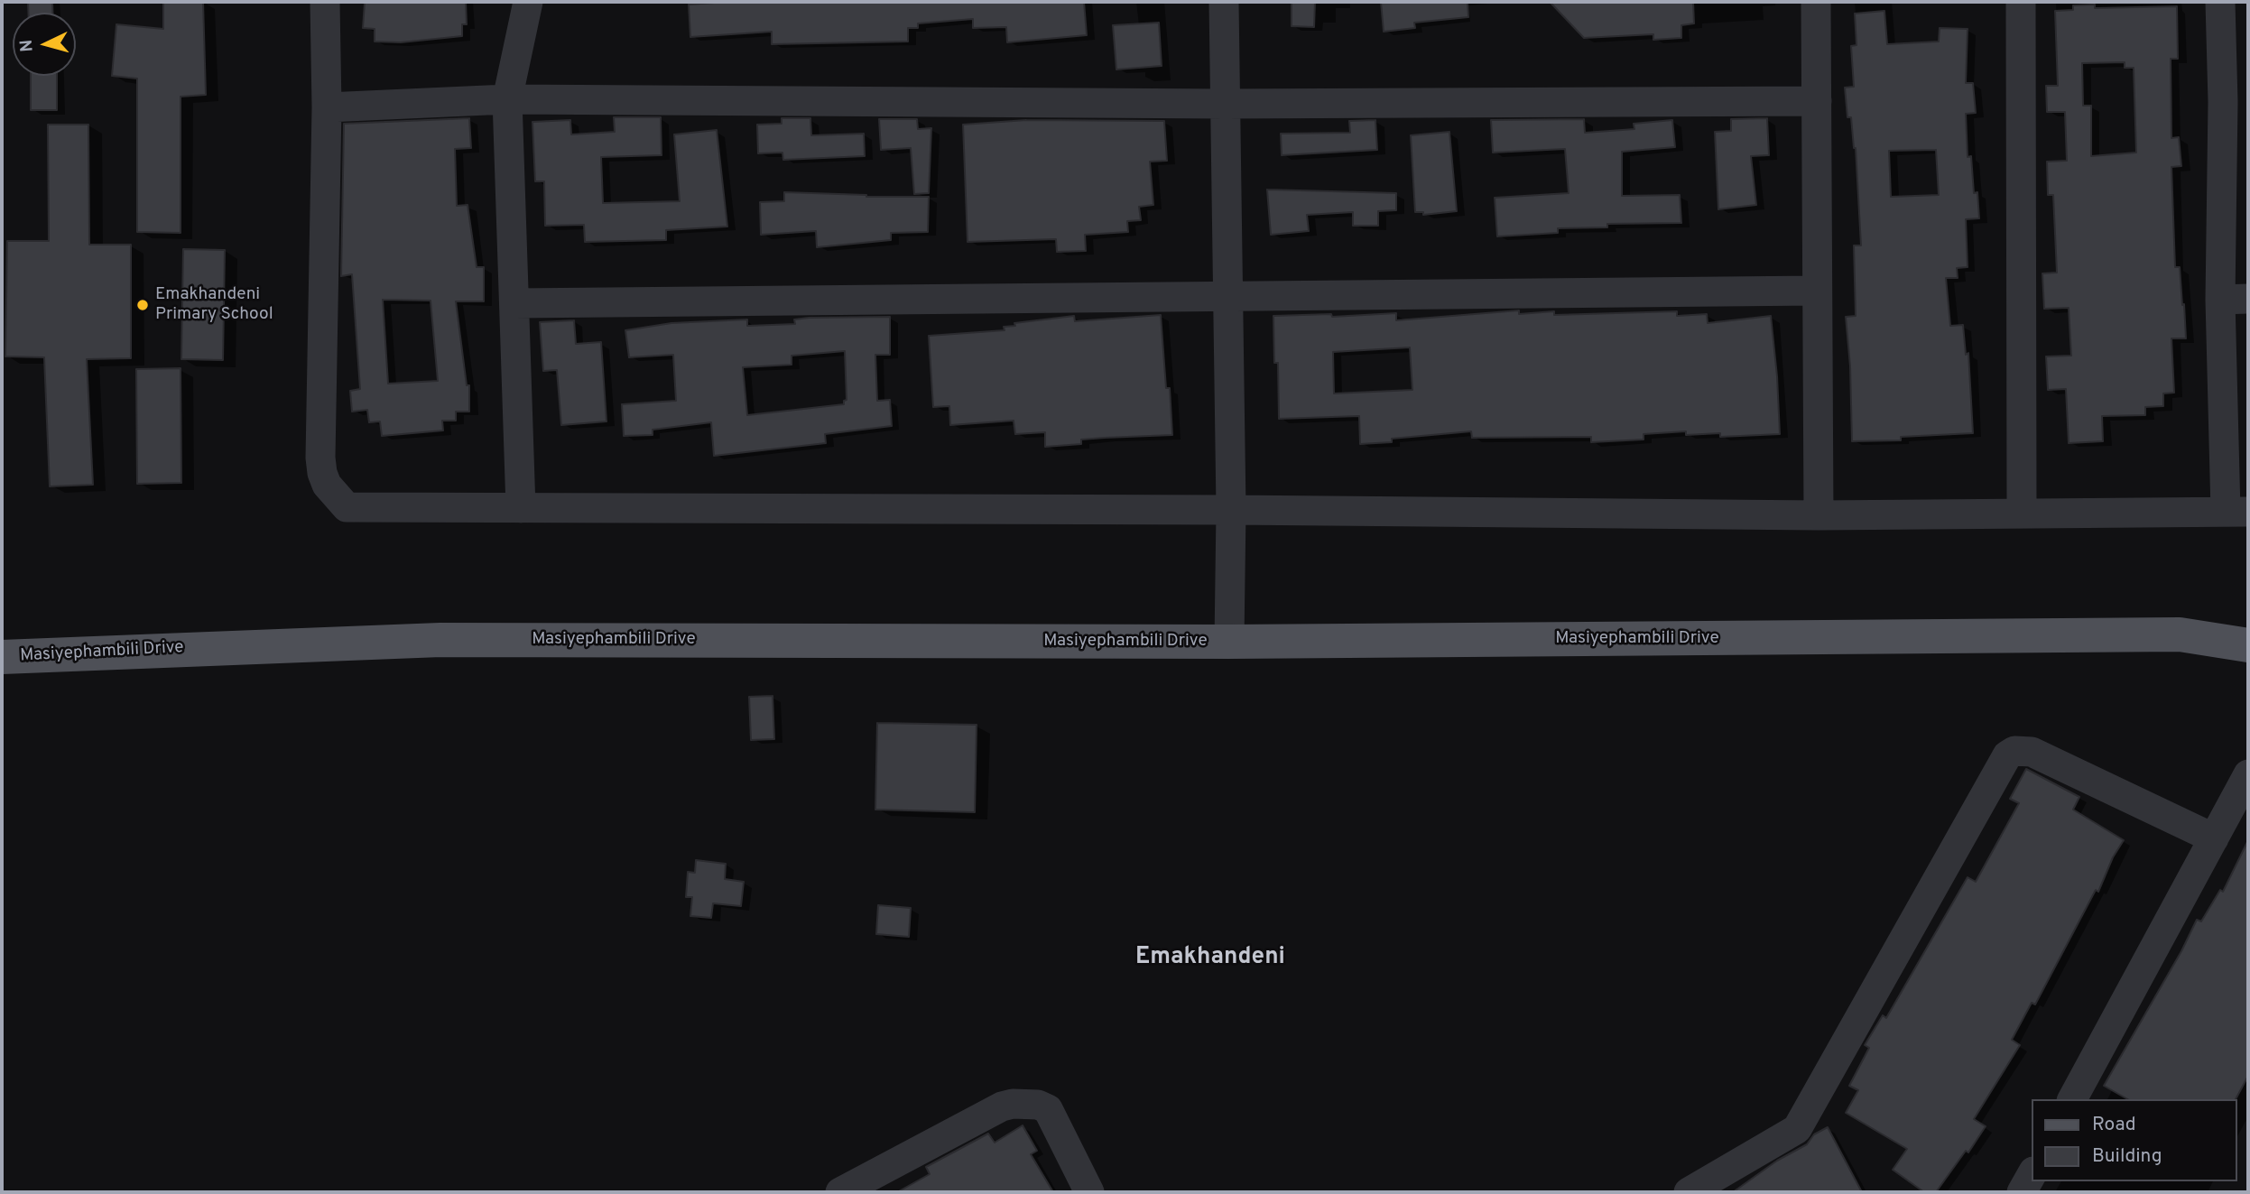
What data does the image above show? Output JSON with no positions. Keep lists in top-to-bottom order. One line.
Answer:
{"streets":{"main road":["Masiyephambili Drive"]},"districts":["Emakhandeni"],"places":["Emakhandeni Primary School"],"legend":["Road","Building"],"north":"left"}
